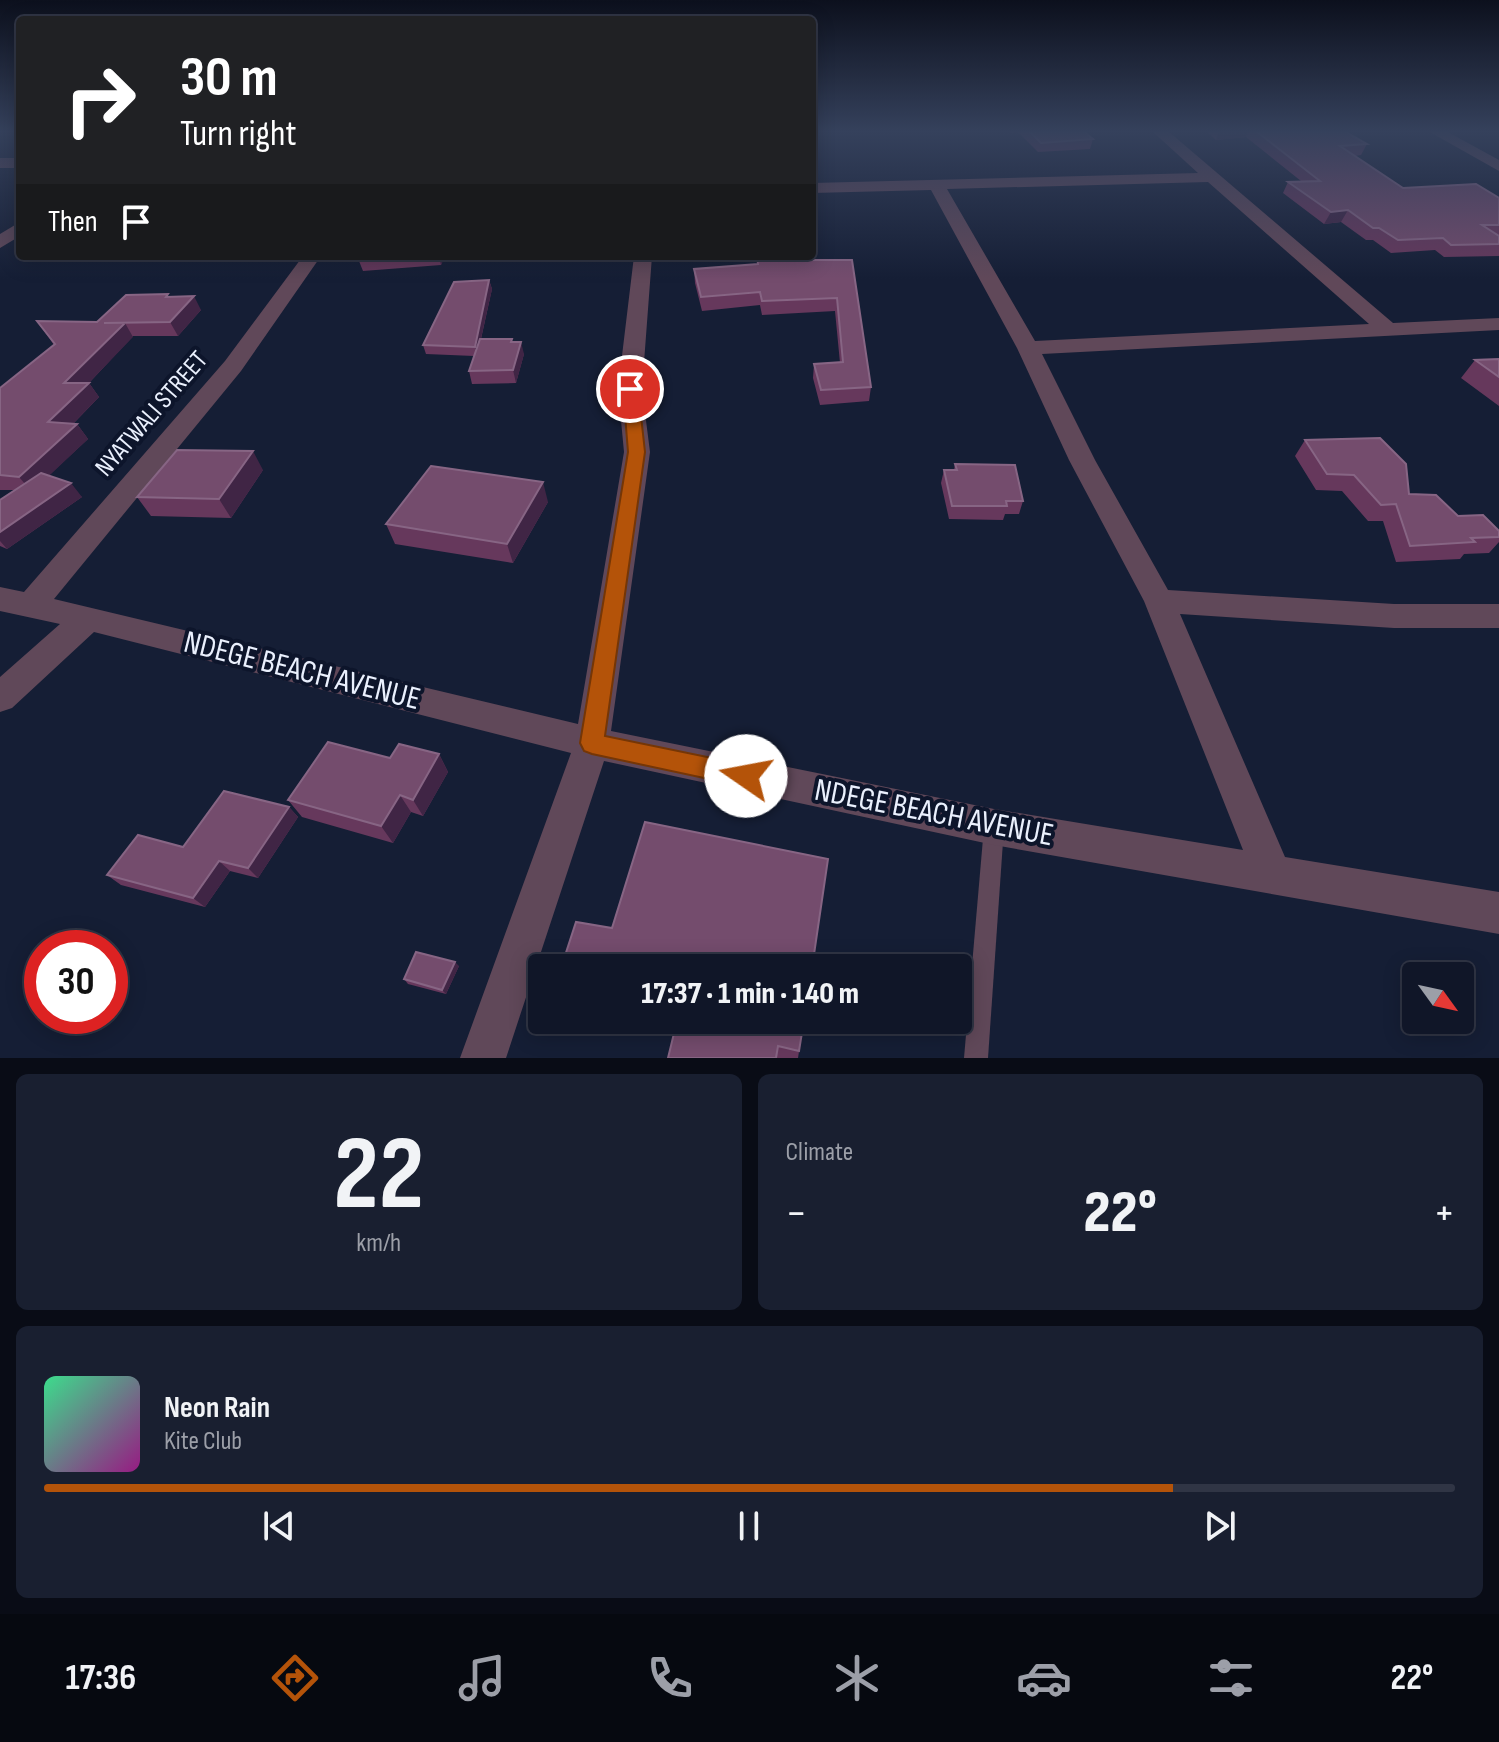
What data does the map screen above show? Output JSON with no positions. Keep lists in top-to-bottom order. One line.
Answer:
{"streets":{"street":["NYATWALI STREET","NDEGE BEACH AVENUE"]},"crossings":[["NYATWALI STREET","NDEGE BEACH AVENUE"]],"north":"bottom right","page":{"turn":["30 m","Turn right"],"then":"Then","limit":"30","trip":"17:37 · 1 min · 140 m","tile":[["22","km/h"],"Climate"],"heat":["−","22°","+"],"song":["Neon Rain","Kite Club"],"tabs":["17:36","22°"]}}
